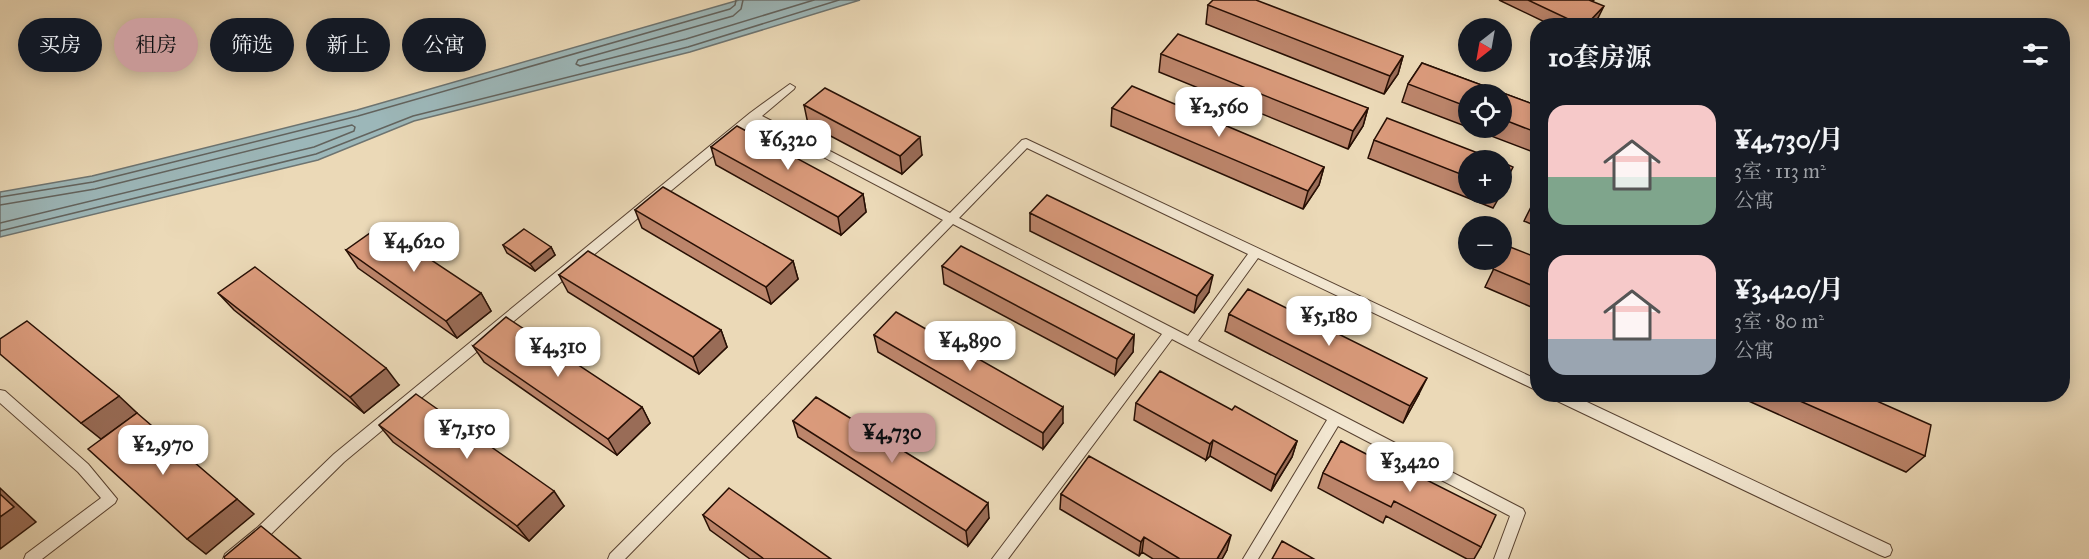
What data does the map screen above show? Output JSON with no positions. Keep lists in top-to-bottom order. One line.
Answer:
{"north":"bottom left","page":{"map_buttons":["+","−"],"chip":["买房","租房","筛选","新上","公寓"],"heading":"10套房源","price":["¥2,560","¥6,320","¥4,620","¥5,180","¥4,890","¥4,310","¥7,150","¥4,730","¥2,970","¥3,420"],"list":[{"name":"¥4,730/月","note":"3室 · 113 m² · 公寓"},{"name":"¥3,420/月","note":"3室 · 80 m² · 公寓"}]}}
